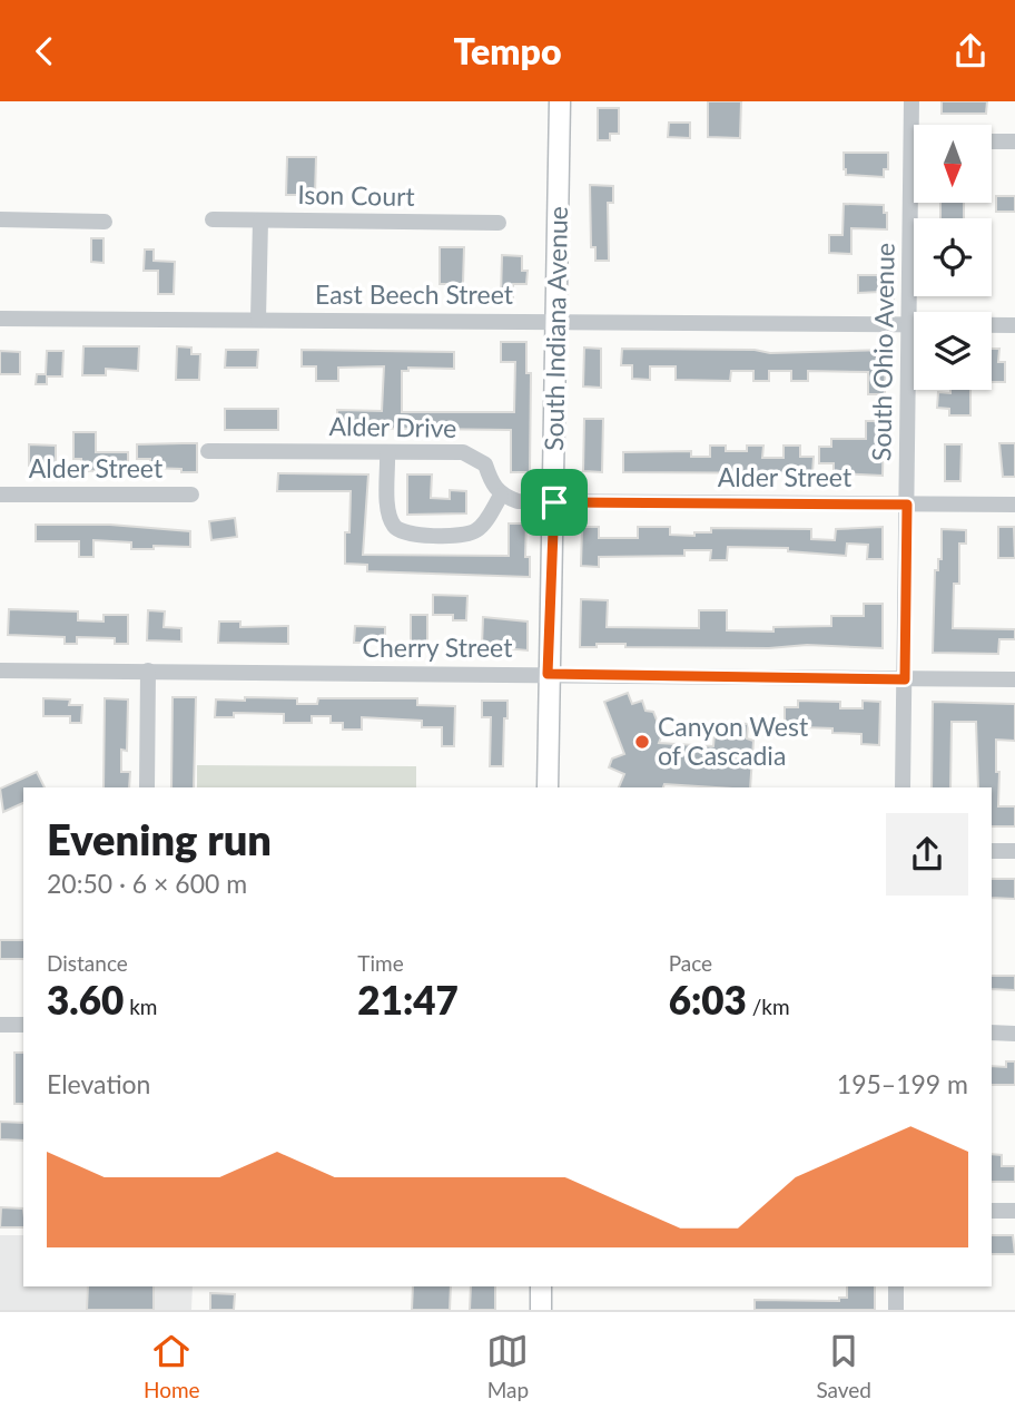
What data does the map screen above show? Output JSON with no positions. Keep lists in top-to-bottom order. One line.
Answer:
{"streets":{"main road":["South Indiana Avenue"],"street":["Ison Court","East Beech Street","South Ohio Avenue","Alder Drive","Alder Street","Cherry Street"]},"crossings":[["East Beech Street","South Indiana Avenue"],["East Beech Street","South Ohio Avenue"],["South Indiana Avenue","Alder Street"],["South Indiana Avenue","Cherry Street"],["South Ohio Avenue","Alder Street"],["South Ohio Avenue","Cherry Street"]],"places":["Canyon West of Cascadia"],"north":"bottom","page":{"header":"Tempo","heading":["Evening run","20:50 · 6 × 600 m"],"stats":[["Distance","3.60 km"],["Time","21:47"],["Pace","6:03 /km"]],"chart":["Elevation","195–199 m"],"tabs":["Home","Map","Saved"]}}
